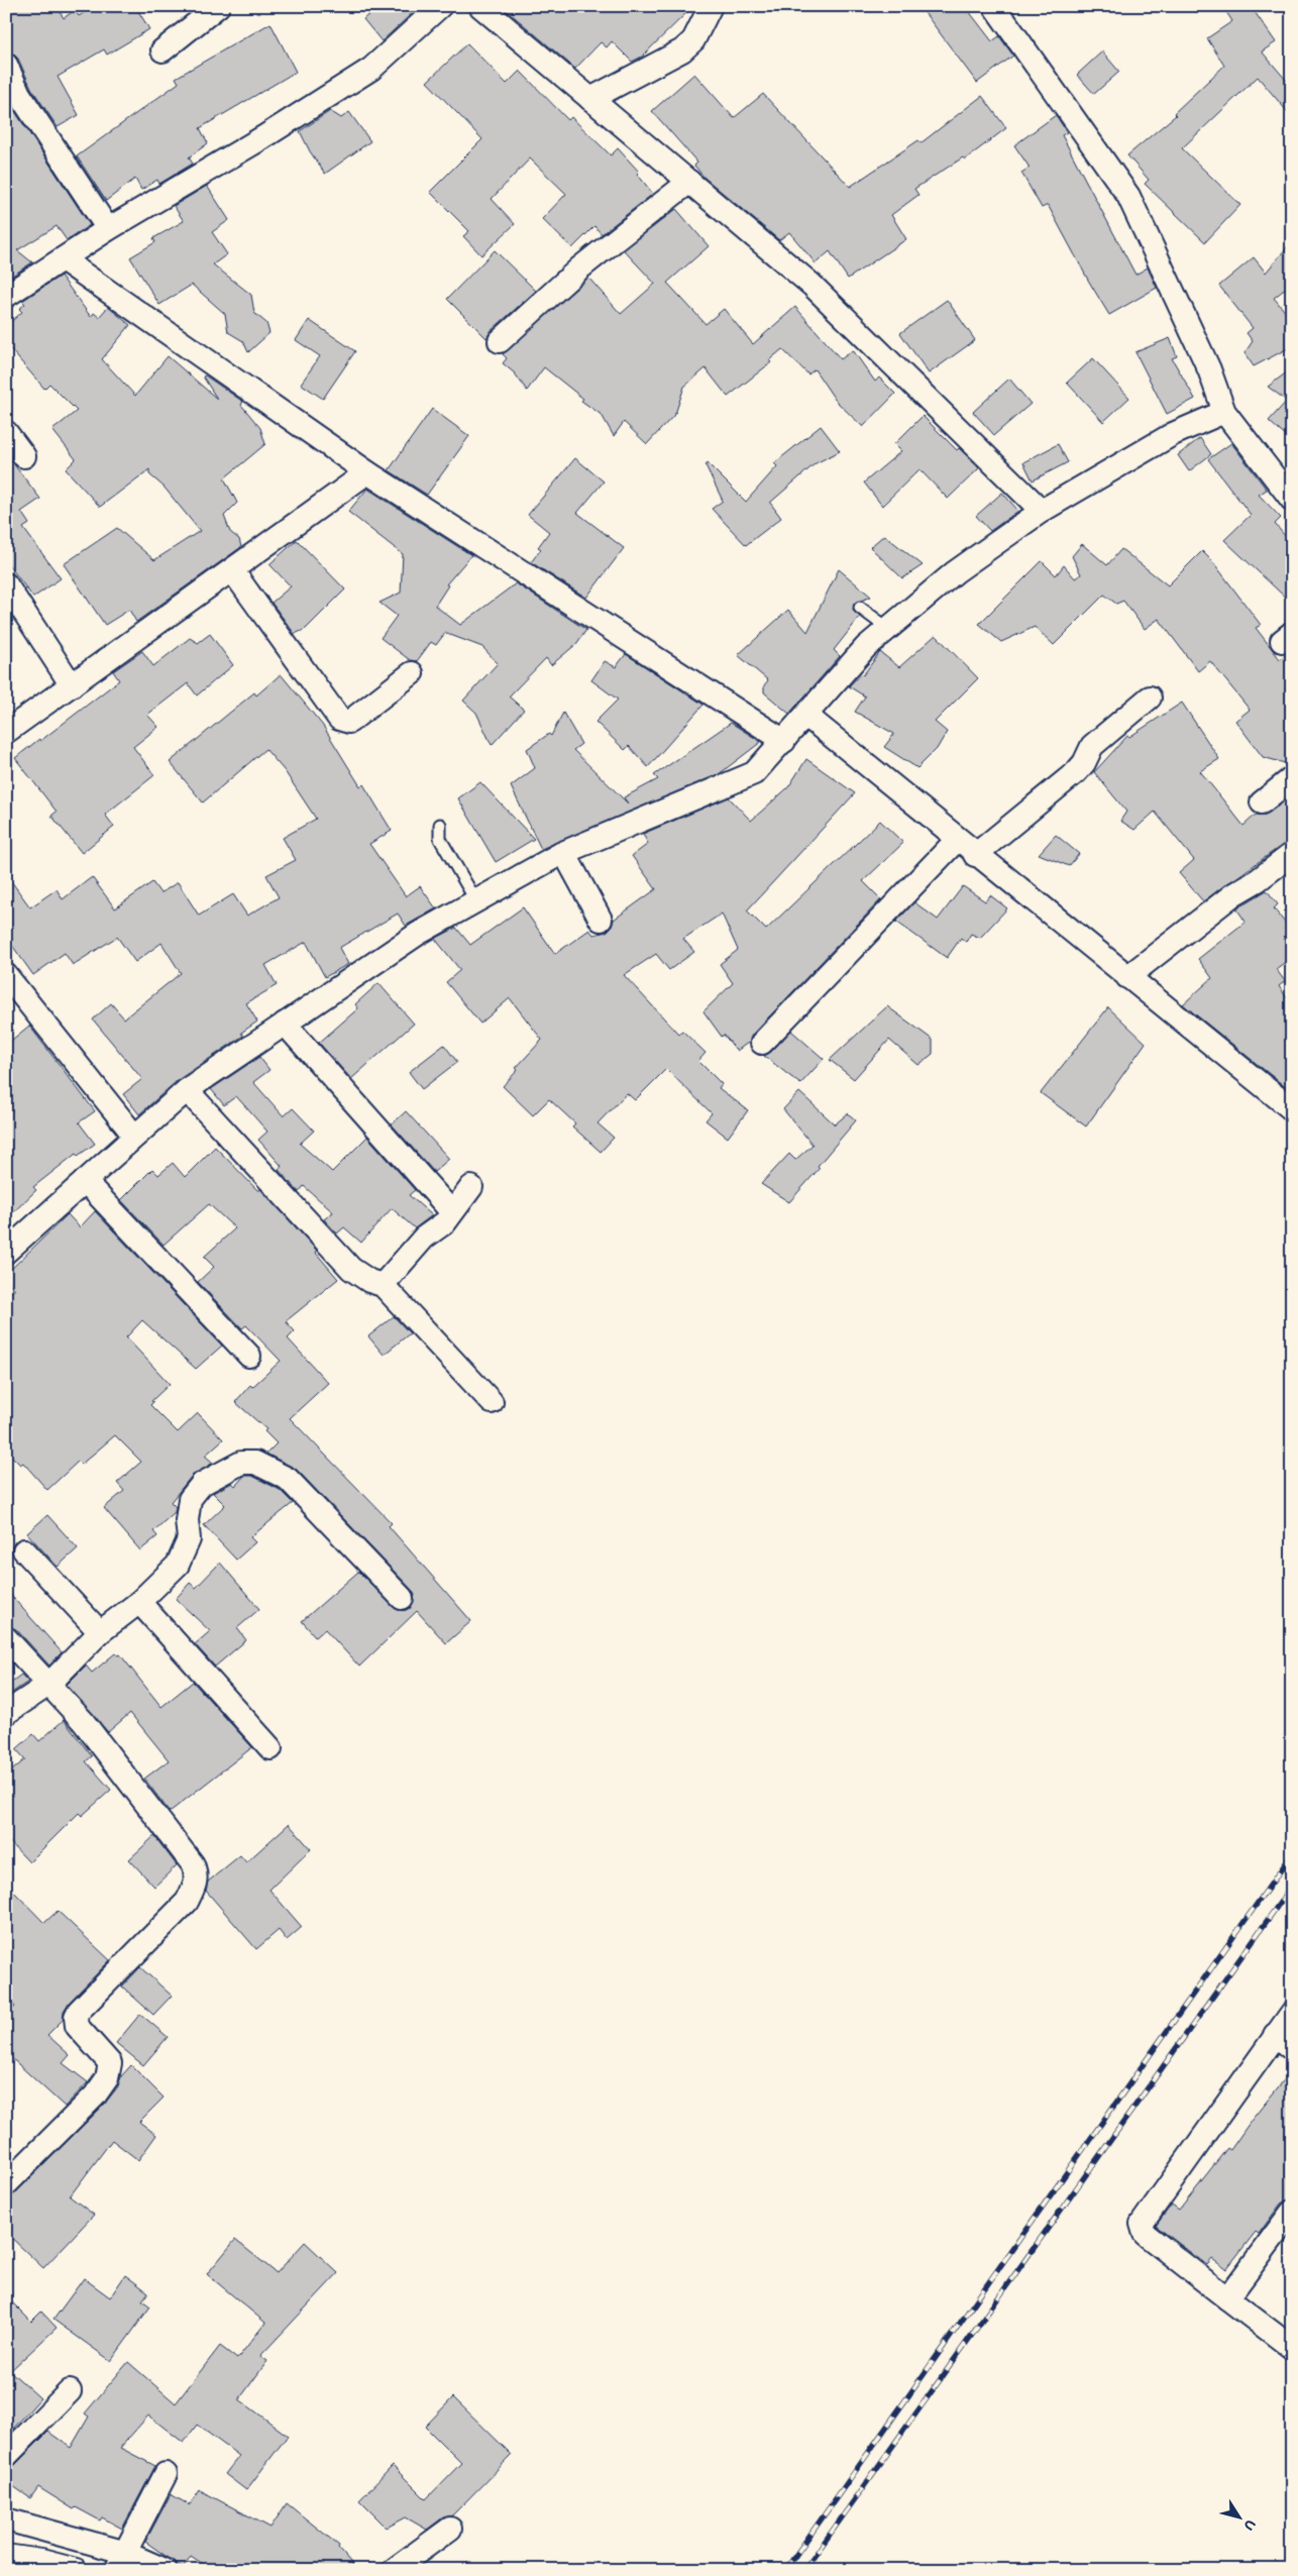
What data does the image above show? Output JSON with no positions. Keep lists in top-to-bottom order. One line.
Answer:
{"north":"bottom right"}
